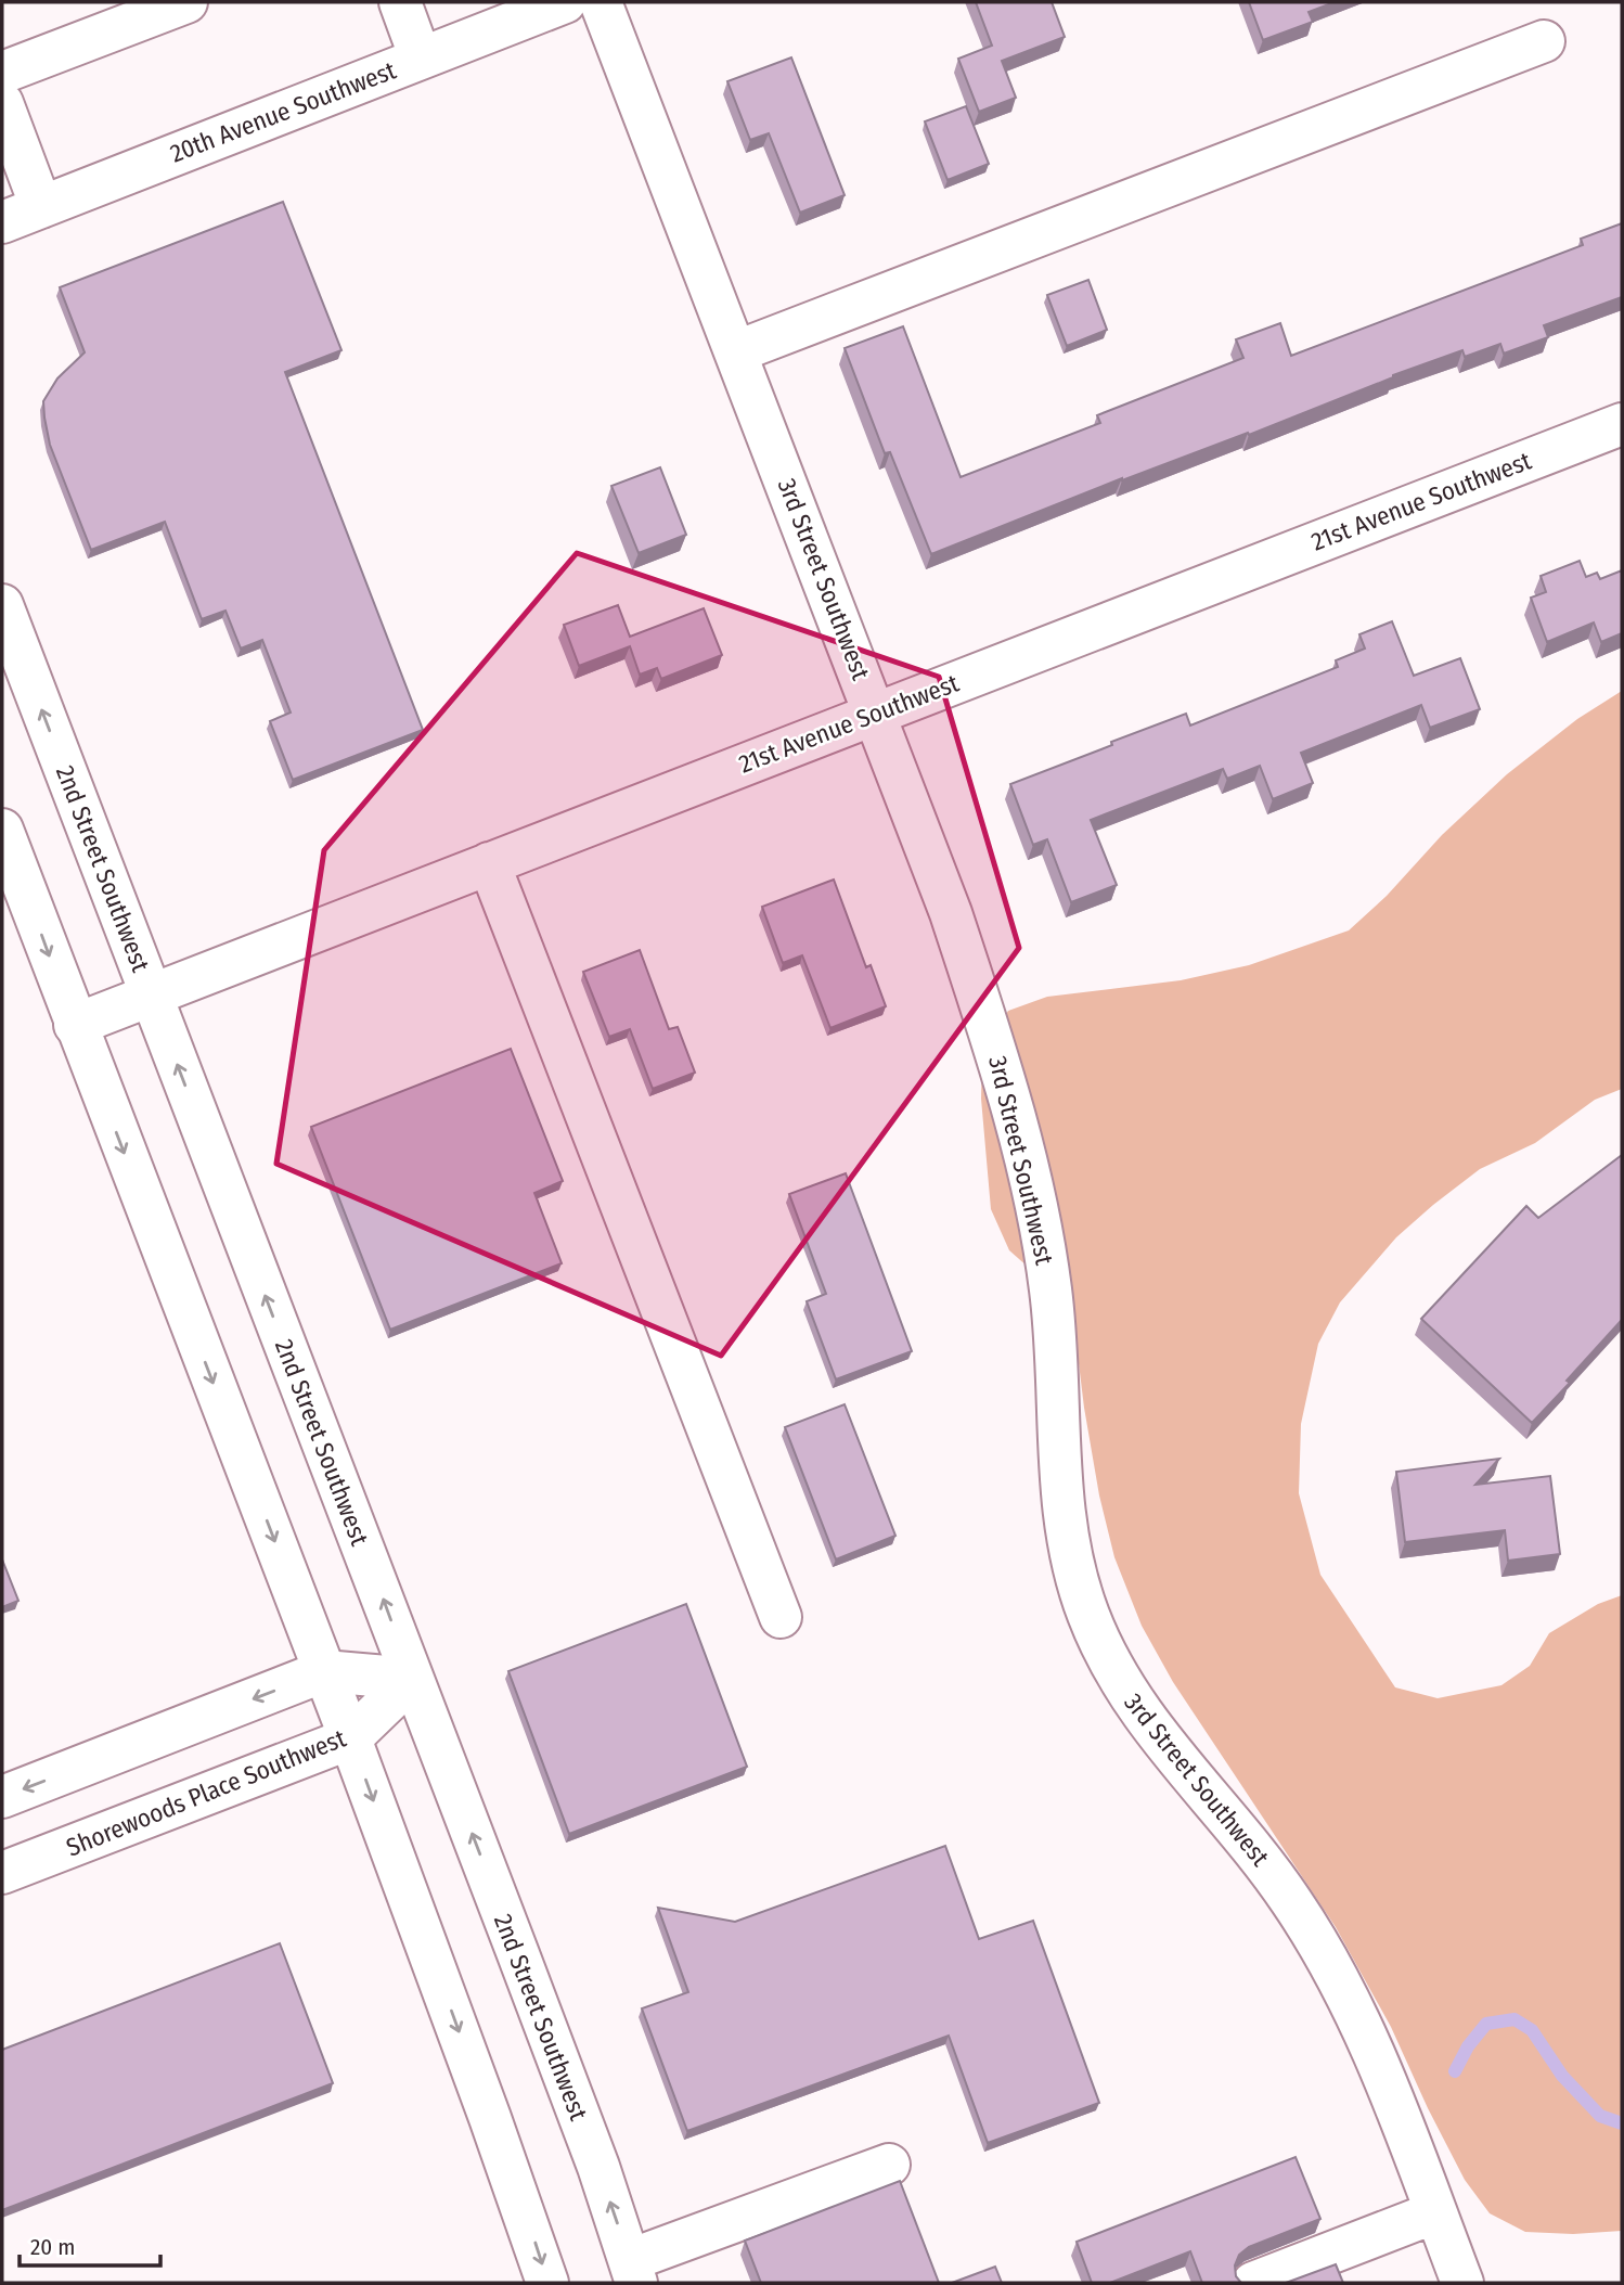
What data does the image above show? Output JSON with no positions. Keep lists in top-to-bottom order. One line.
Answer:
{"streets":{"street":["20th Avenue Southwest","21st Avenue Southwest","3rd Street Southwest","2nd Street Southwest","Shorewoods Place Southwest"]},"crossings":[["21st Avenue Southwest","3rd Street Southwest"],["21st Avenue Southwest","2nd Street Southwest"],["2nd Street Southwest","Shorewoods Place Southwest"]],"scale_bar":"20 m"}
